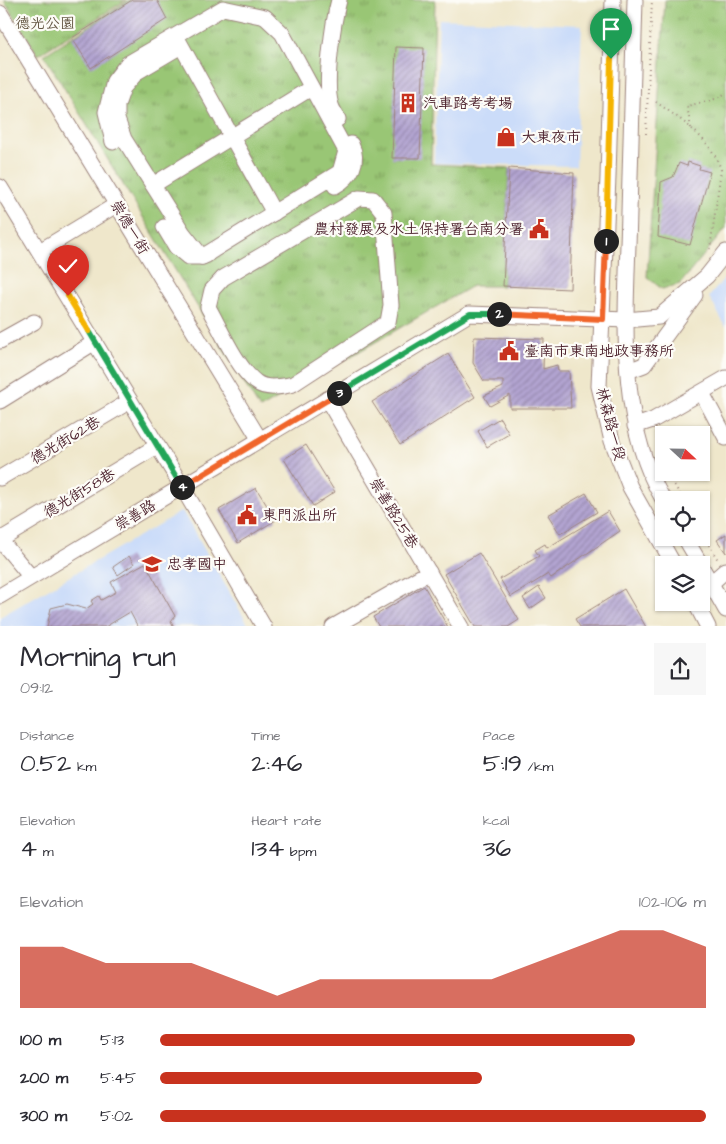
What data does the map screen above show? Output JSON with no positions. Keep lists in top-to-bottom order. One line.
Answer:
{"streets":{"street":["崇德一街","林森路一段","德光街62巷","德光街58巷","崇善路25巷","崇善路"]},"crossings":[["崇德一街","崇善路"],["林森路一段","崇善路"],["崇善路25巷","崇善路"]],"parks":["德光公園"],"places":{"building":["汽車路考考場"],"shop":["大東夜市"],"public building":["農村發展及水土保持署台南分署","臺南市東南地政事務所","東門派出所"],"school or university":["忠孝國中"]},"north":"right","page":{"pins":["1","2","3","4"],"heading":["Morning run","09:12"],"stats":[["Distance","0.52 km"],["Time","2:46"],["Pace","5:19 /km"],["Elevation","4 m"],["Heart rate","134 bpm"],["kcal","36"]],"chart":["Elevation","102–106 m"],"list":[{"name":"100 m","note":"5:13"},{"name":"200 m","note":"5:45"},{"name":"300 m","note":"5:02"}]}}
